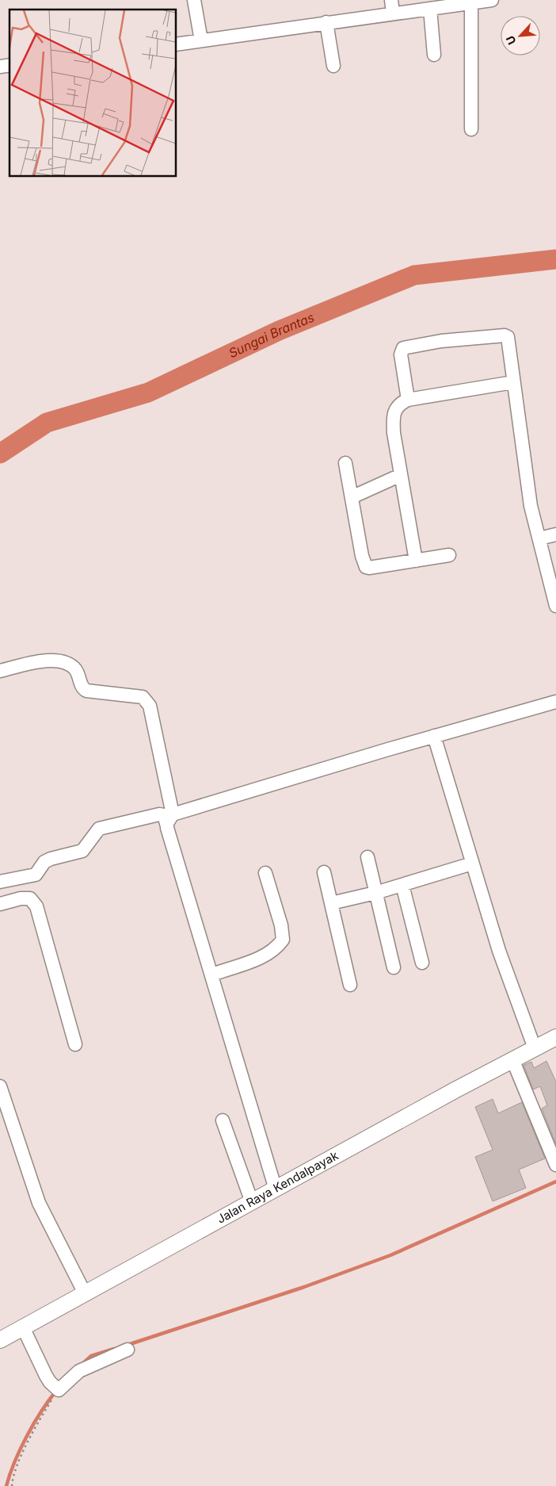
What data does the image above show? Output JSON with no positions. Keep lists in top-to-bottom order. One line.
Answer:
{"streets":{"main road":["Jalan Raya Kendalpayak"]},"water":["Sungai Brantas"],"north":"bottom left"}
